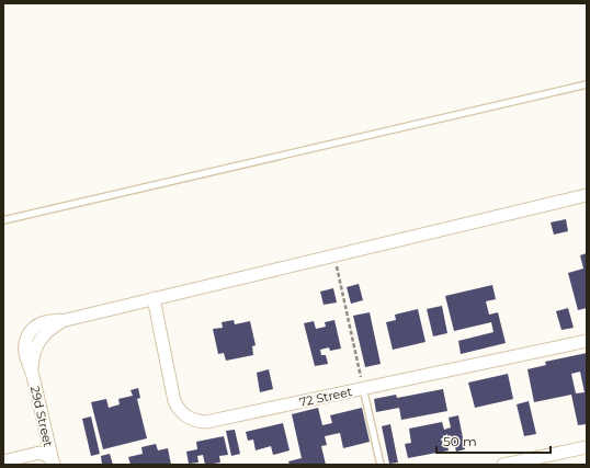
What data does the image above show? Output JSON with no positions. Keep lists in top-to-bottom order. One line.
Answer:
{"streets":{"street":["72 Street","29d Street"]},"crossings":[["72 Street","29d Street"]],"scale_bar":"50 m"}
